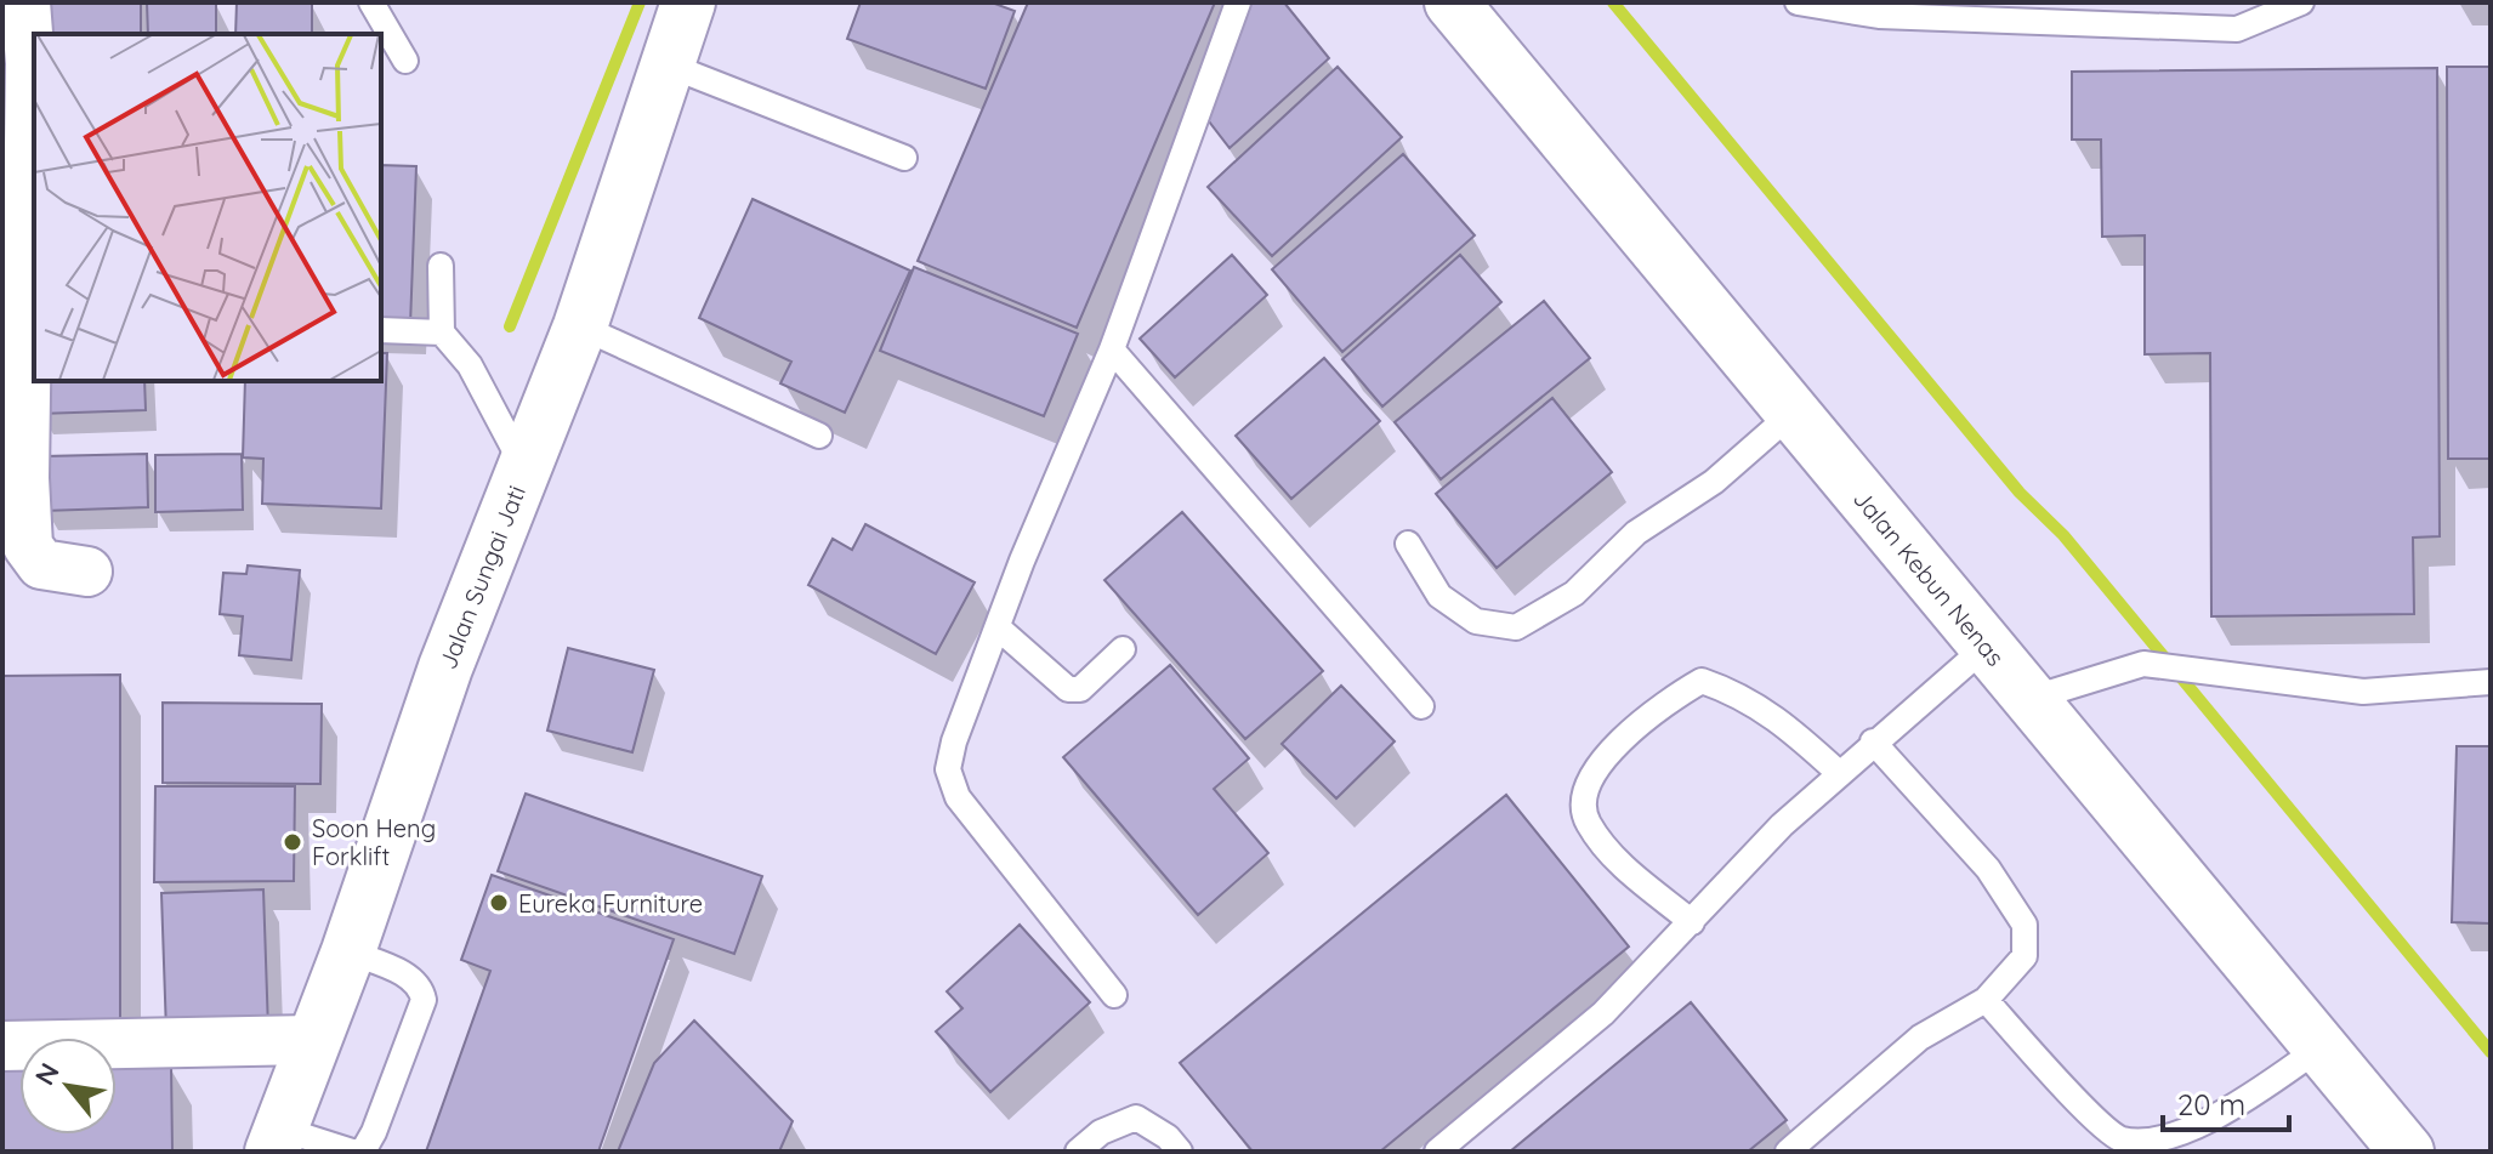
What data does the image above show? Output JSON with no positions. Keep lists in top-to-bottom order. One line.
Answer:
{"streets":{"street":["Jalan Sungai Jati","Jalan Kebun Nenas"]},"places":["Soon Heng Forklift","Eureka Furniture"],"scale_bar":"20 m","north":"top left"}
